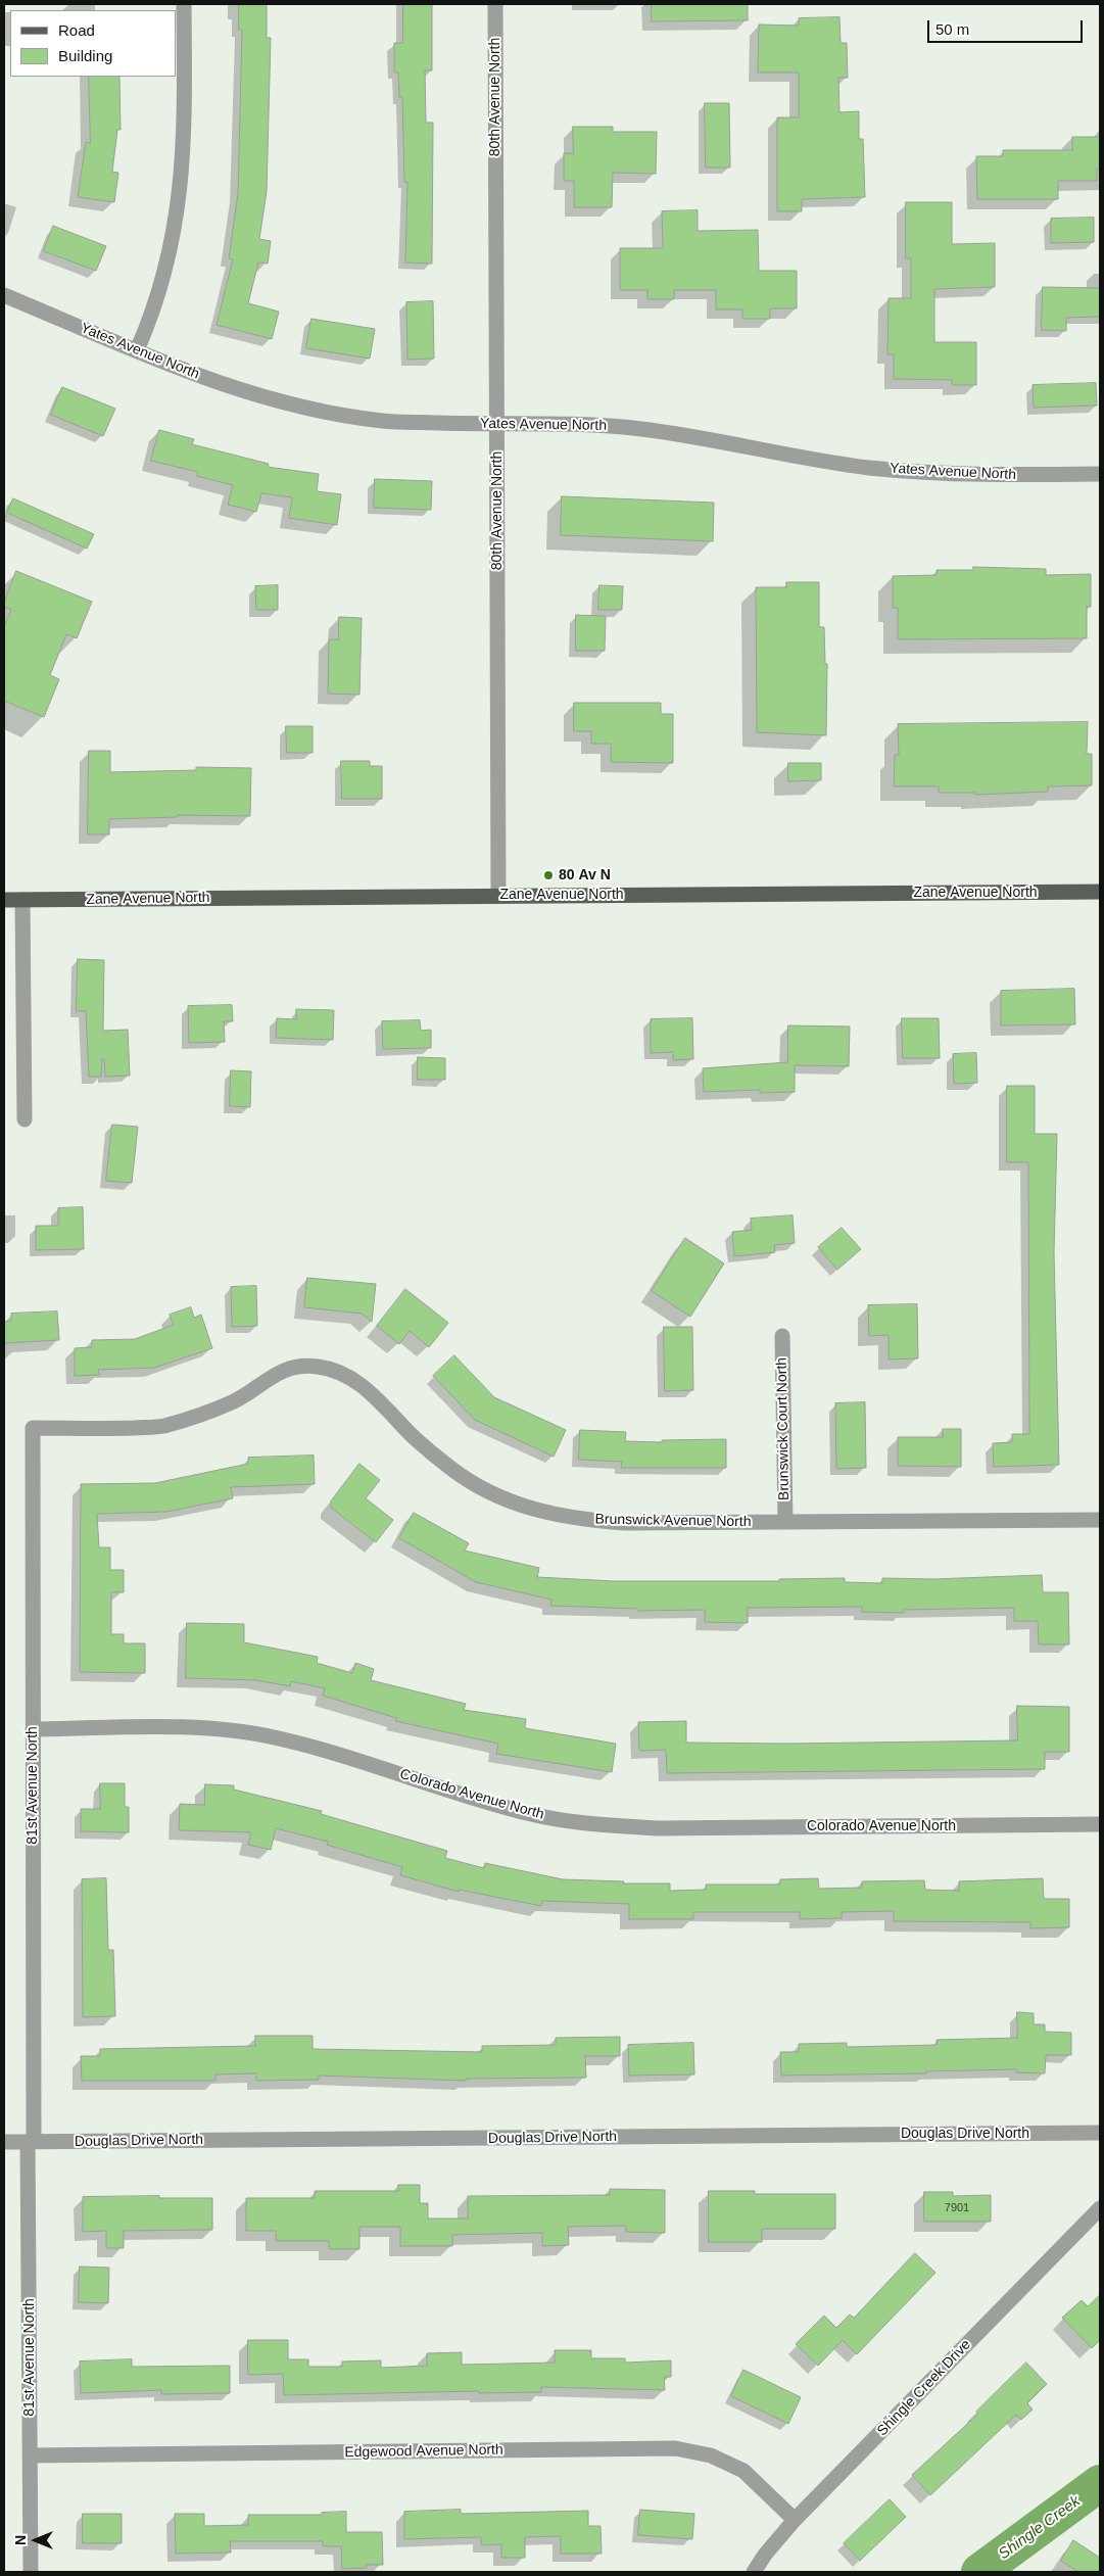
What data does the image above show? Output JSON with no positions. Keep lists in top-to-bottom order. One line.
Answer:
{"streets":{"main road":["Zane Avenue North"],"street":["80th Avenue North","Yates Avenue North","Brunswick Court North","Brunswick Avenue North","81st Avenue North","Colorado Avenue North","Douglas Drive North","Shingle Creek Drive","Edgewood Avenue North"]},"crossings":[["80th Avenue North","Yates Avenue North"],["80th Avenue North","Zane Avenue North"],["Brunswick Court North","Brunswick Avenue North"],["Brunswick Avenue North","81st Avenue North"],["81st Avenue North","Colorado Avenue North"],["81st Avenue North","Douglas Drive North"],["81st Avenue North","Edgewood Avenue North"],["Shingle Creek Drive","Edgewood Avenue North"]],"water":["Shingle Creek"],"places":["80 Av N"],"house_numbers":["7901"],"legend":["Road","Building"],"scale_bar":"50 m","north":"left"}
